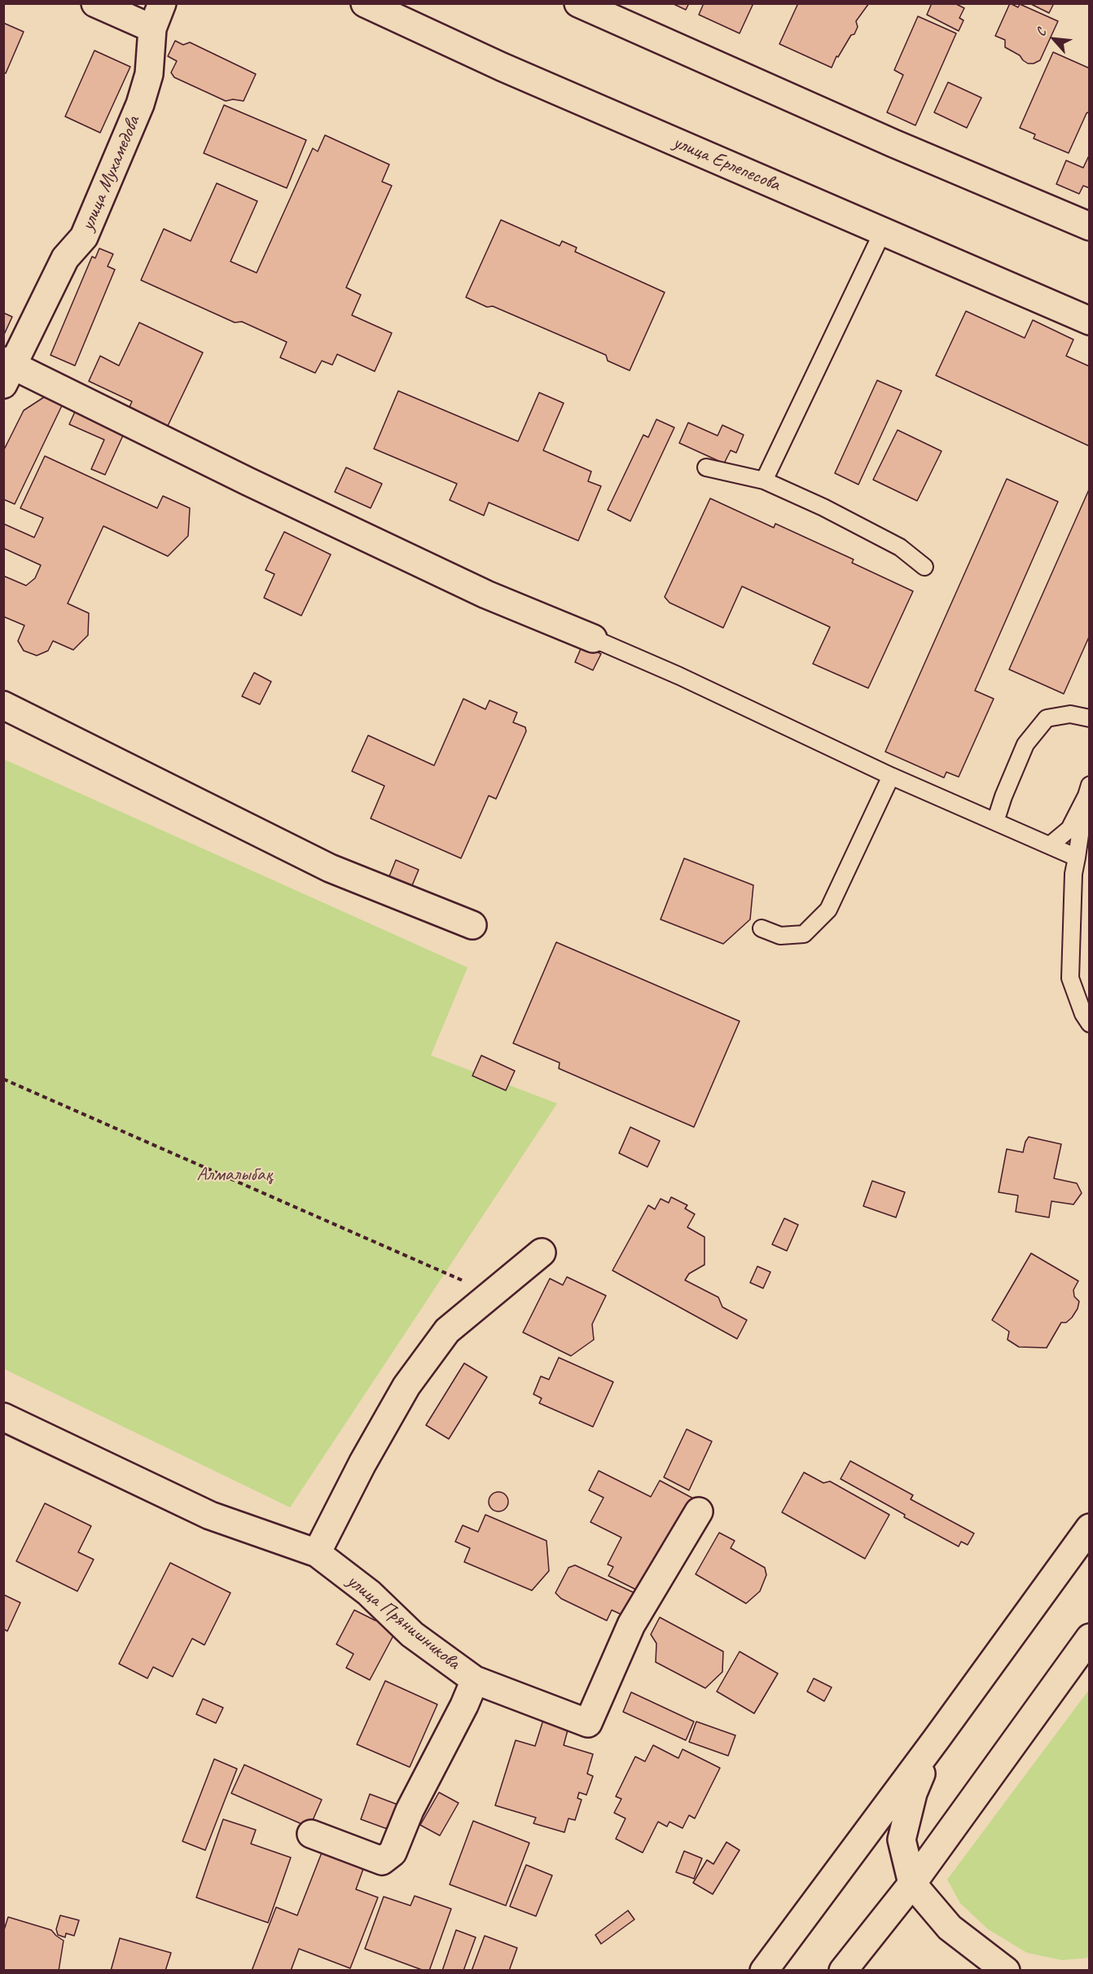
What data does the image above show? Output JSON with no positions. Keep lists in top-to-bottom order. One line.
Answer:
{"streets":{"main road":["улица Ерлепесова","улица Мухамедова","улица Прянишникова"]},"parks":["Алмалыбақ"],"north":"top left"}
